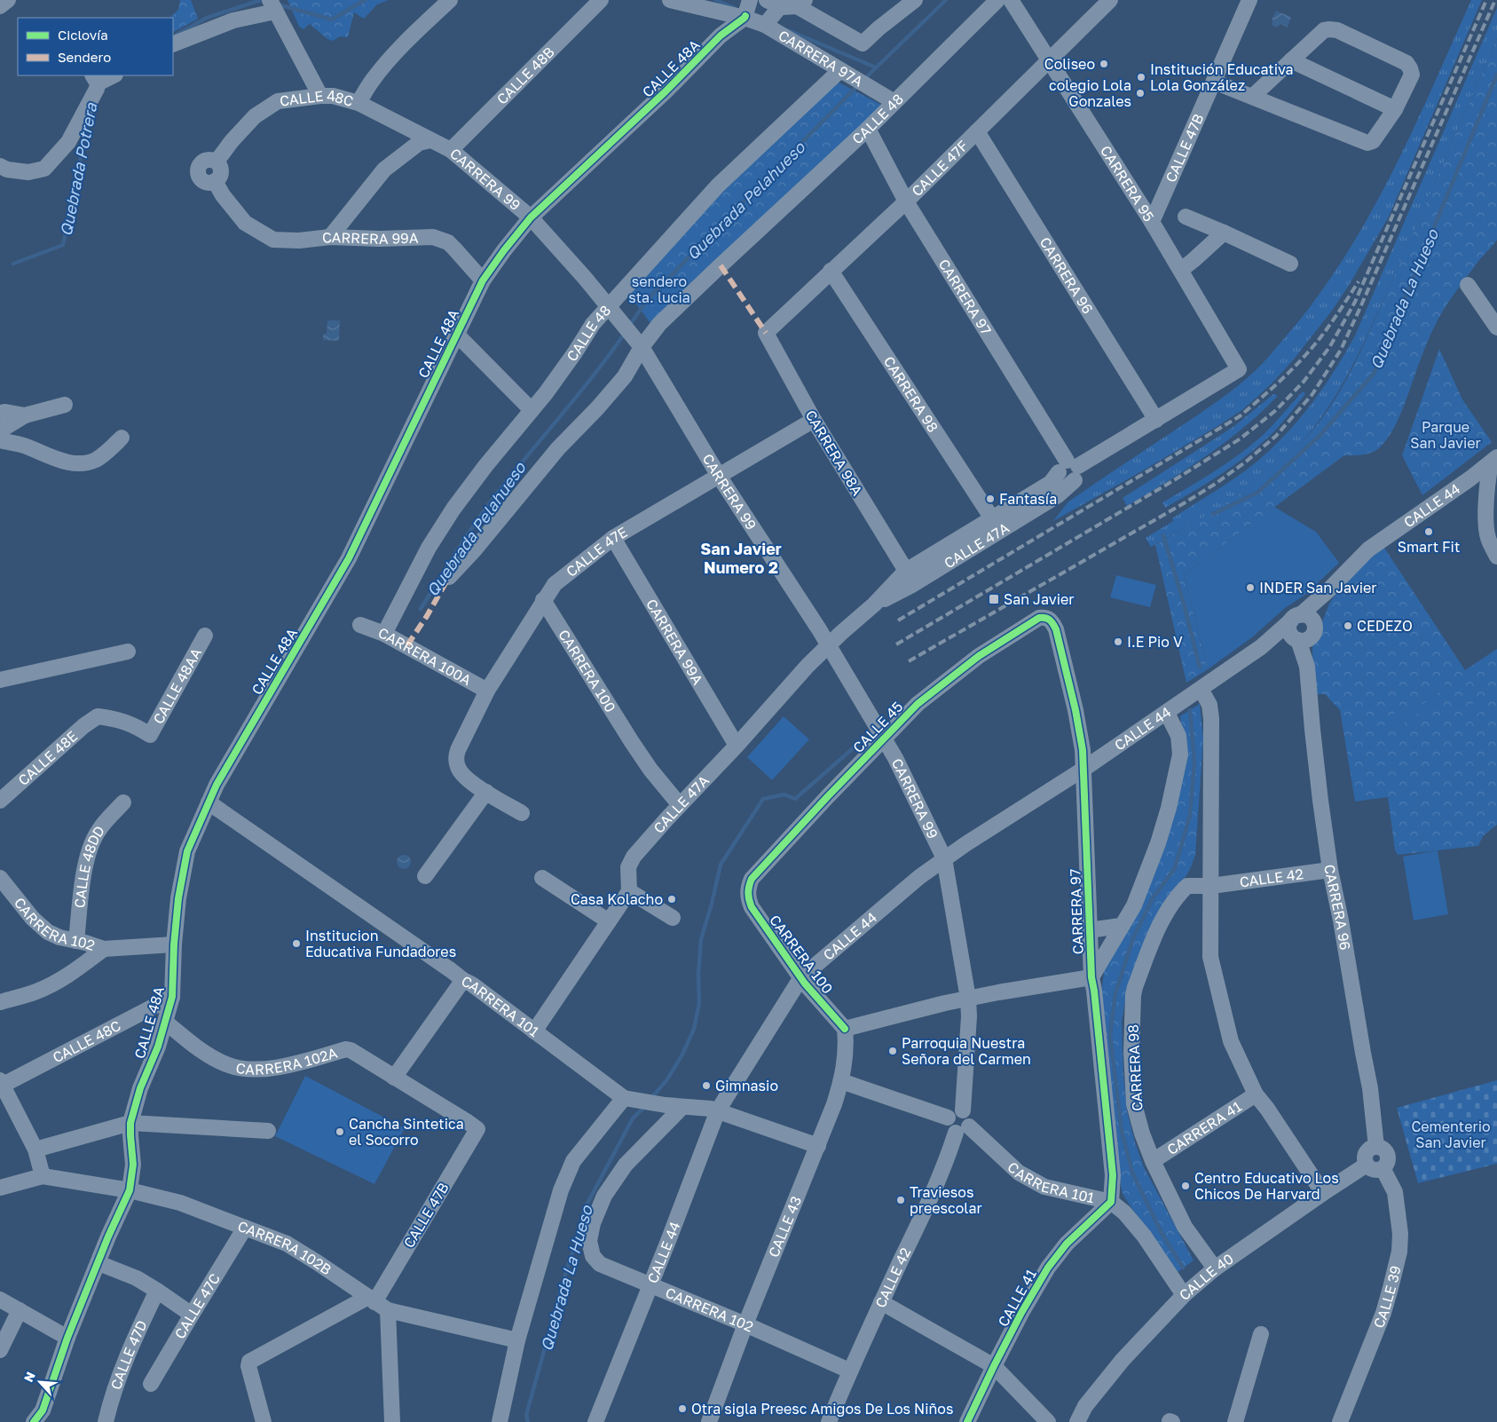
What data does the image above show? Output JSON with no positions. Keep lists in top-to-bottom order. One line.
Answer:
{"streets":{"street":["CARRERA 97A","CALLE 48A","CALLE 48B","CALLE 48C","CALLE 48","CALLE 47B","CALLE 47F","CARRERA 99","CARRERA 95","CARRERA 99A","CARRERA 96","CARRERA 97","CARRERA 98","CARRERA 98A","CALLE 44","CALLE 47A","CALLE 47E","CARRERA 100A","CARRERA 100","CALLE 48AA","CALLE 45","CALLE 48E","CALLE 48DD","CALLE 42","CARRERA 102","CARRERA 101","CARRERA 102A","CARRERA 41","CALLE 43","CARRERA 102B","CALLE 40","CALLE 39","CALLE 41","CALLE 47C","CALLE 47D"]},"crossings":[["CARRERA 97A","CALLE 48A"],["CARRERA 97A","CALLE 48"],["CALLE 48A","CALLE 48C"],["CALLE 48A","CARRERA 99"],["CALLE 48A","CARRERA 99A"],["CALLE 48A","CARRERA 102"],["CALLE 48A","CARRERA 101"],["CALLE 48A","CARRERA 102A"],["CALLE 48A","CARRERA 102B"],["CALLE 48B","CARRERA 99"],["CALLE 48C","CARRERA 99"],["CALLE 48C","CARRERA 99A"],["CALLE 48","CARRERA 99"],["CALLE 48","CARRERA 97"],["CALLE 48","CARRERA 100A"],["CALLE 47B","CARRERA 95"],["CALLE 47B","CARRERA 102A"],["CALLE 47B","CARRERA 102B"],["CALLE 47F","CARRERA 95"],["CALLE 47F","CARRERA 96"],["CALLE 47F","CARRERA 97"],["CALLE 47F","CARRERA 98"],["CALLE 47F","CARRERA 98A"],["CARRERA 99","CALLE 44"],["CARRERA 99","CALLE 47A"],["CARRERA 99","CALLE 47E"],["CARRERA 99","CALLE 45"],["CARRERA 99","CALLE 42"],["CARRERA 99","CARRERA 101"],["CARRERA 95","CALLE 47A"],["CARRERA 99A","CALLE 47A"],["CARRERA 99A","CALLE 47E"],["CARRERA 96","CALLE 44"],["CARRERA 96","CALLE 47A"],["CARRERA 96","CALLE 42"],["CARRERA 96","CALLE 40"],["CARRERA 96","CALLE 39"],["CARRERA 97","CALLE 44"],["CARRERA 97","CALLE 47A"],["CARRERA 97","CALLE 45"],["CARRERA 97","CARRERA 101"],["CARRERA 97","CALLE 41"],["CARRERA 98","CALLE 47A"],["CARRERA 98","CALLE 42"],["CARRERA 98","CARRERA 41"],["CARRERA 98","CALLE 40"],["CARRERA 98A","CALLE 47A"],["CARRERA 98A","CALLE 47E"],["CALLE 44","CARRERA 100"],["CALLE 44","CARRERA 102"],["CALLE 44","CARRERA 101"],["CALLE 47A","CARRERA 100"],["CALLE 47E","CARRERA 100A"],["CALLE 47E","CARRERA 100"],["CARRERA 100","CALLE 45"],["CARRERA 100","CALLE 43"],["CALLE 48AA","CALLE 48E"],["CALLE 48DD","CARRERA 102"],["CALLE 42","CARRERA 102"],["CALLE 42","CARRERA 101"],["CARRERA 102","CARRERA 101"],["CARRERA 102","CALLE 43"],["CARRERA 101","CALLE 43"],["CARRERA 101","CALLE 40"],["CARRERA 101","CALLE 41"],["CARRERA 102B","CALLE 47C"],["CALLE 40","CALLE 39"]],"districts":["San Javier Numero 2"],"water":["Quebrada Potrera","Quebrada Pelahueso","Quebrada La Hueso"],"parks":["sendero sta. lucia","Parque San Javier","Cementerio San Javier"],"places":{"other":["Coliseo","Institución Educativa Lola González","colegio Lola Gonzales","Fantasía","Smart Fit","INDER San Javier","CEDEZO","I.E Pio V","Casa Kolacho","Institucion Educativa Fundadores","Parroquia Nuestra Señora del Carmen","Gimnasio","Cancha Sintetica el Socorro","Centro Educativo Los Chicos De Harvard","Traviesos preescolar","Otra sigla Preesc Amigos De Los Niños"],"transit":["San Javier"]},"legend":["Ciclovía","Sendero"],"north":"top left"}
